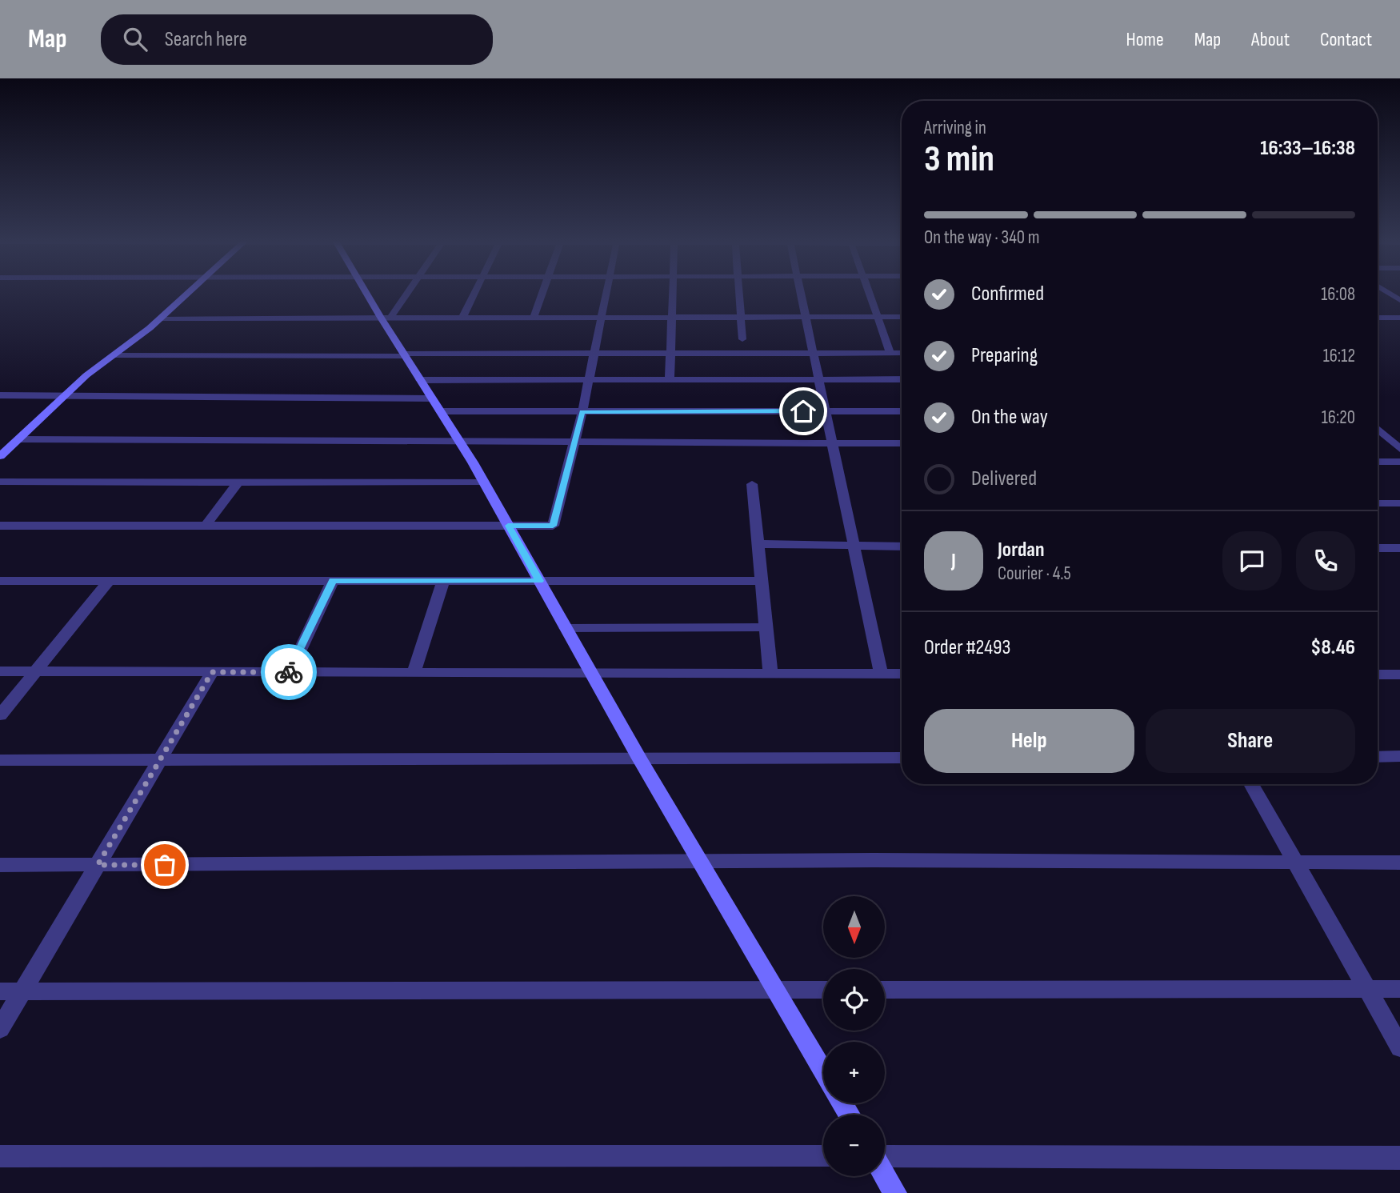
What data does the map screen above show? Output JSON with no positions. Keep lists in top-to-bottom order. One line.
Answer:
{"north":"bottom","page":{"header":"Map","search":"Search here","nav":["Home","Map","About","Contact"],"heading":["3 min","Arriving in","16:33–16:38"],"panel":["Jordan","Courier · 4.5","Order #2493","$8.46"],"bar":"On the way · 340 m","list":[["Confirmed","16:08"],["Preparing","16:12"],["On the way","16:20"],"Delivered"],"round":"J","buttons":["Help","Share"],"map_buttons":["+","−"]}}
